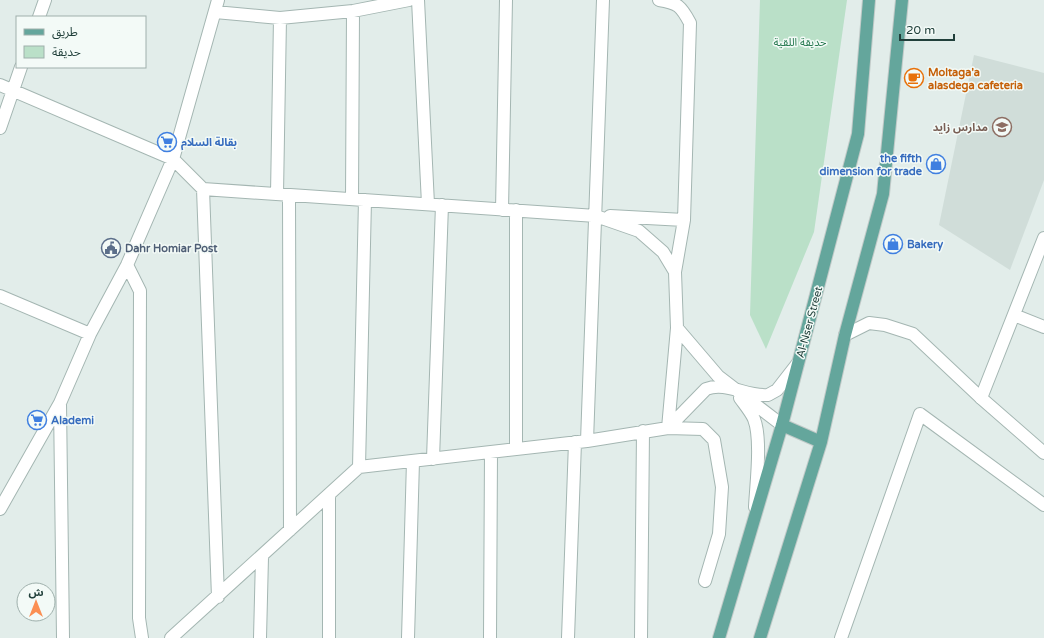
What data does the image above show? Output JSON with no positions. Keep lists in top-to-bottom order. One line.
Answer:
{"streets":{"main road":["Al-Nser Street"]},"parks":["حديقة اللقية"],"places":{"cafe":["Moltaga'a alasdega cafeteria"],"school or university":["مدارس زايد"],"supermarket":["بقالة السلام","Alademi"],"shop":["the fifth dimension for trade","Bakery"],"public building":["Dahr Homiar Post"]},"legend":["طريق","حديقة"],"scale_bar":"20 m","north":"top"}
